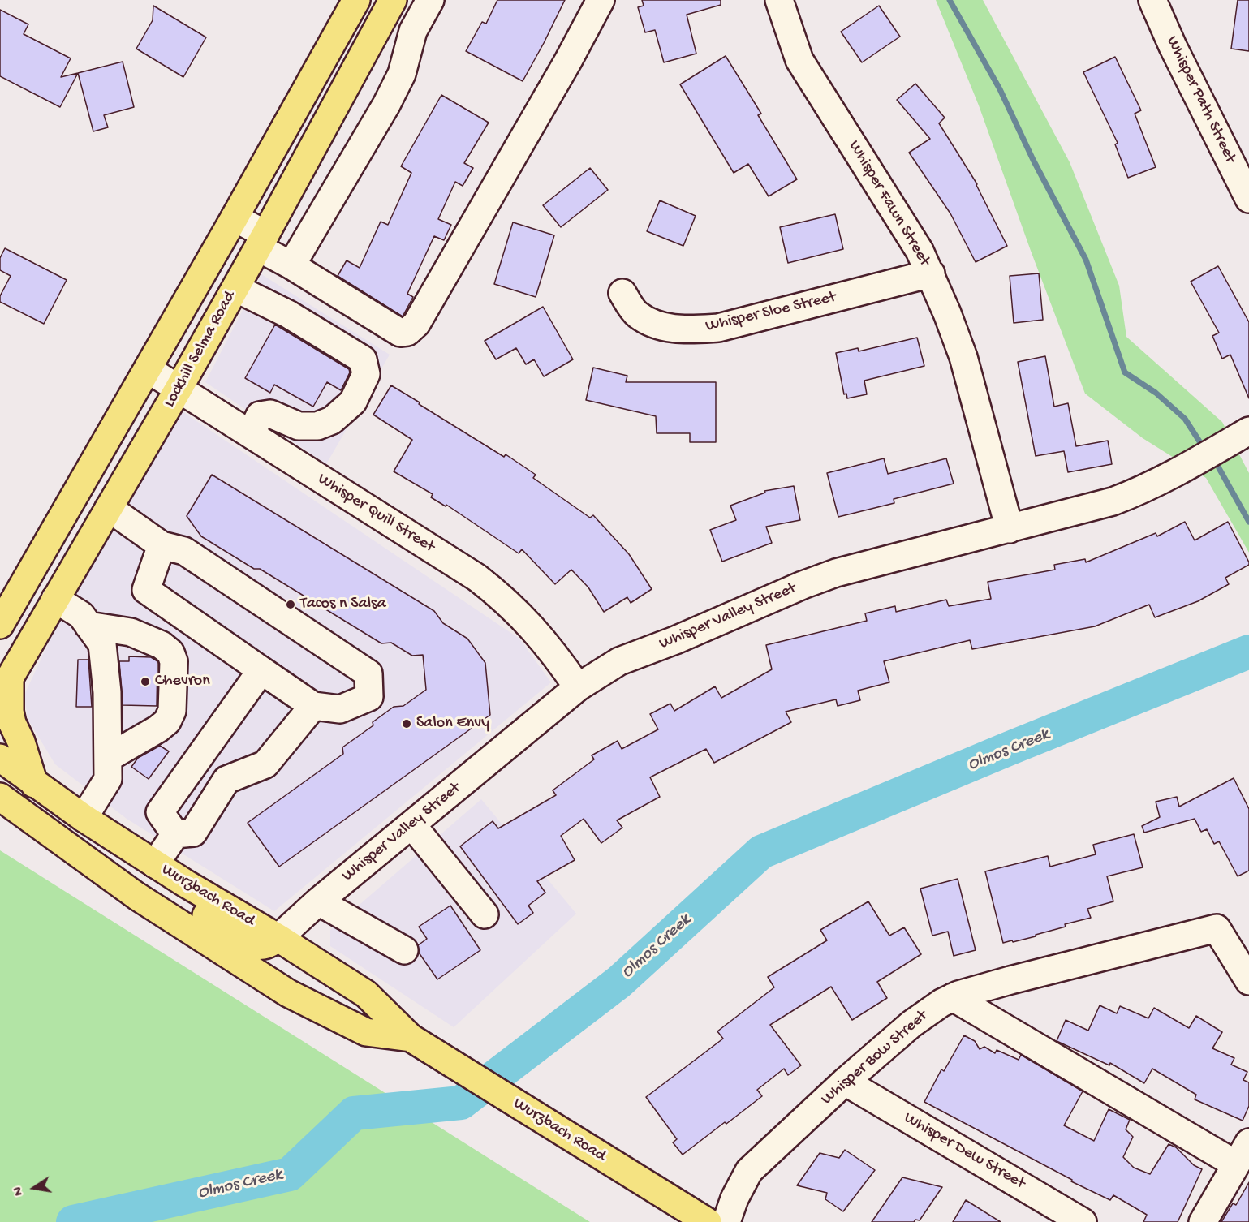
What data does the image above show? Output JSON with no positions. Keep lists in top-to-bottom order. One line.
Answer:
{"streets":{"main road":["Lockhill Selma Road","Wurzbach Road"],"street":["Whisper Path Street","Whisper Fawn Street","Whisper Sloe Street","Whisper Quill Street","Whisper Valley Street","Whisper Bow Street","Whisper Dew Street"]},"crossings":[["Whisper Fawn Street","Whisper Sloe Street"],["Whisper Fawn Street","Whisper Valley Street"],["Lockhill Selma Road","Whisper Quill Street"],["Whisper Quill Street","Whisper Valley Street"],["Whisper Valley Street","Wurzbach Road"],["Whisper Bow Street","Whisper Dew Street"]],"water":["Olmos Creek"],"places":["Tacos n Salsa","Chevron","Salon Envy"],"north":"left"}
